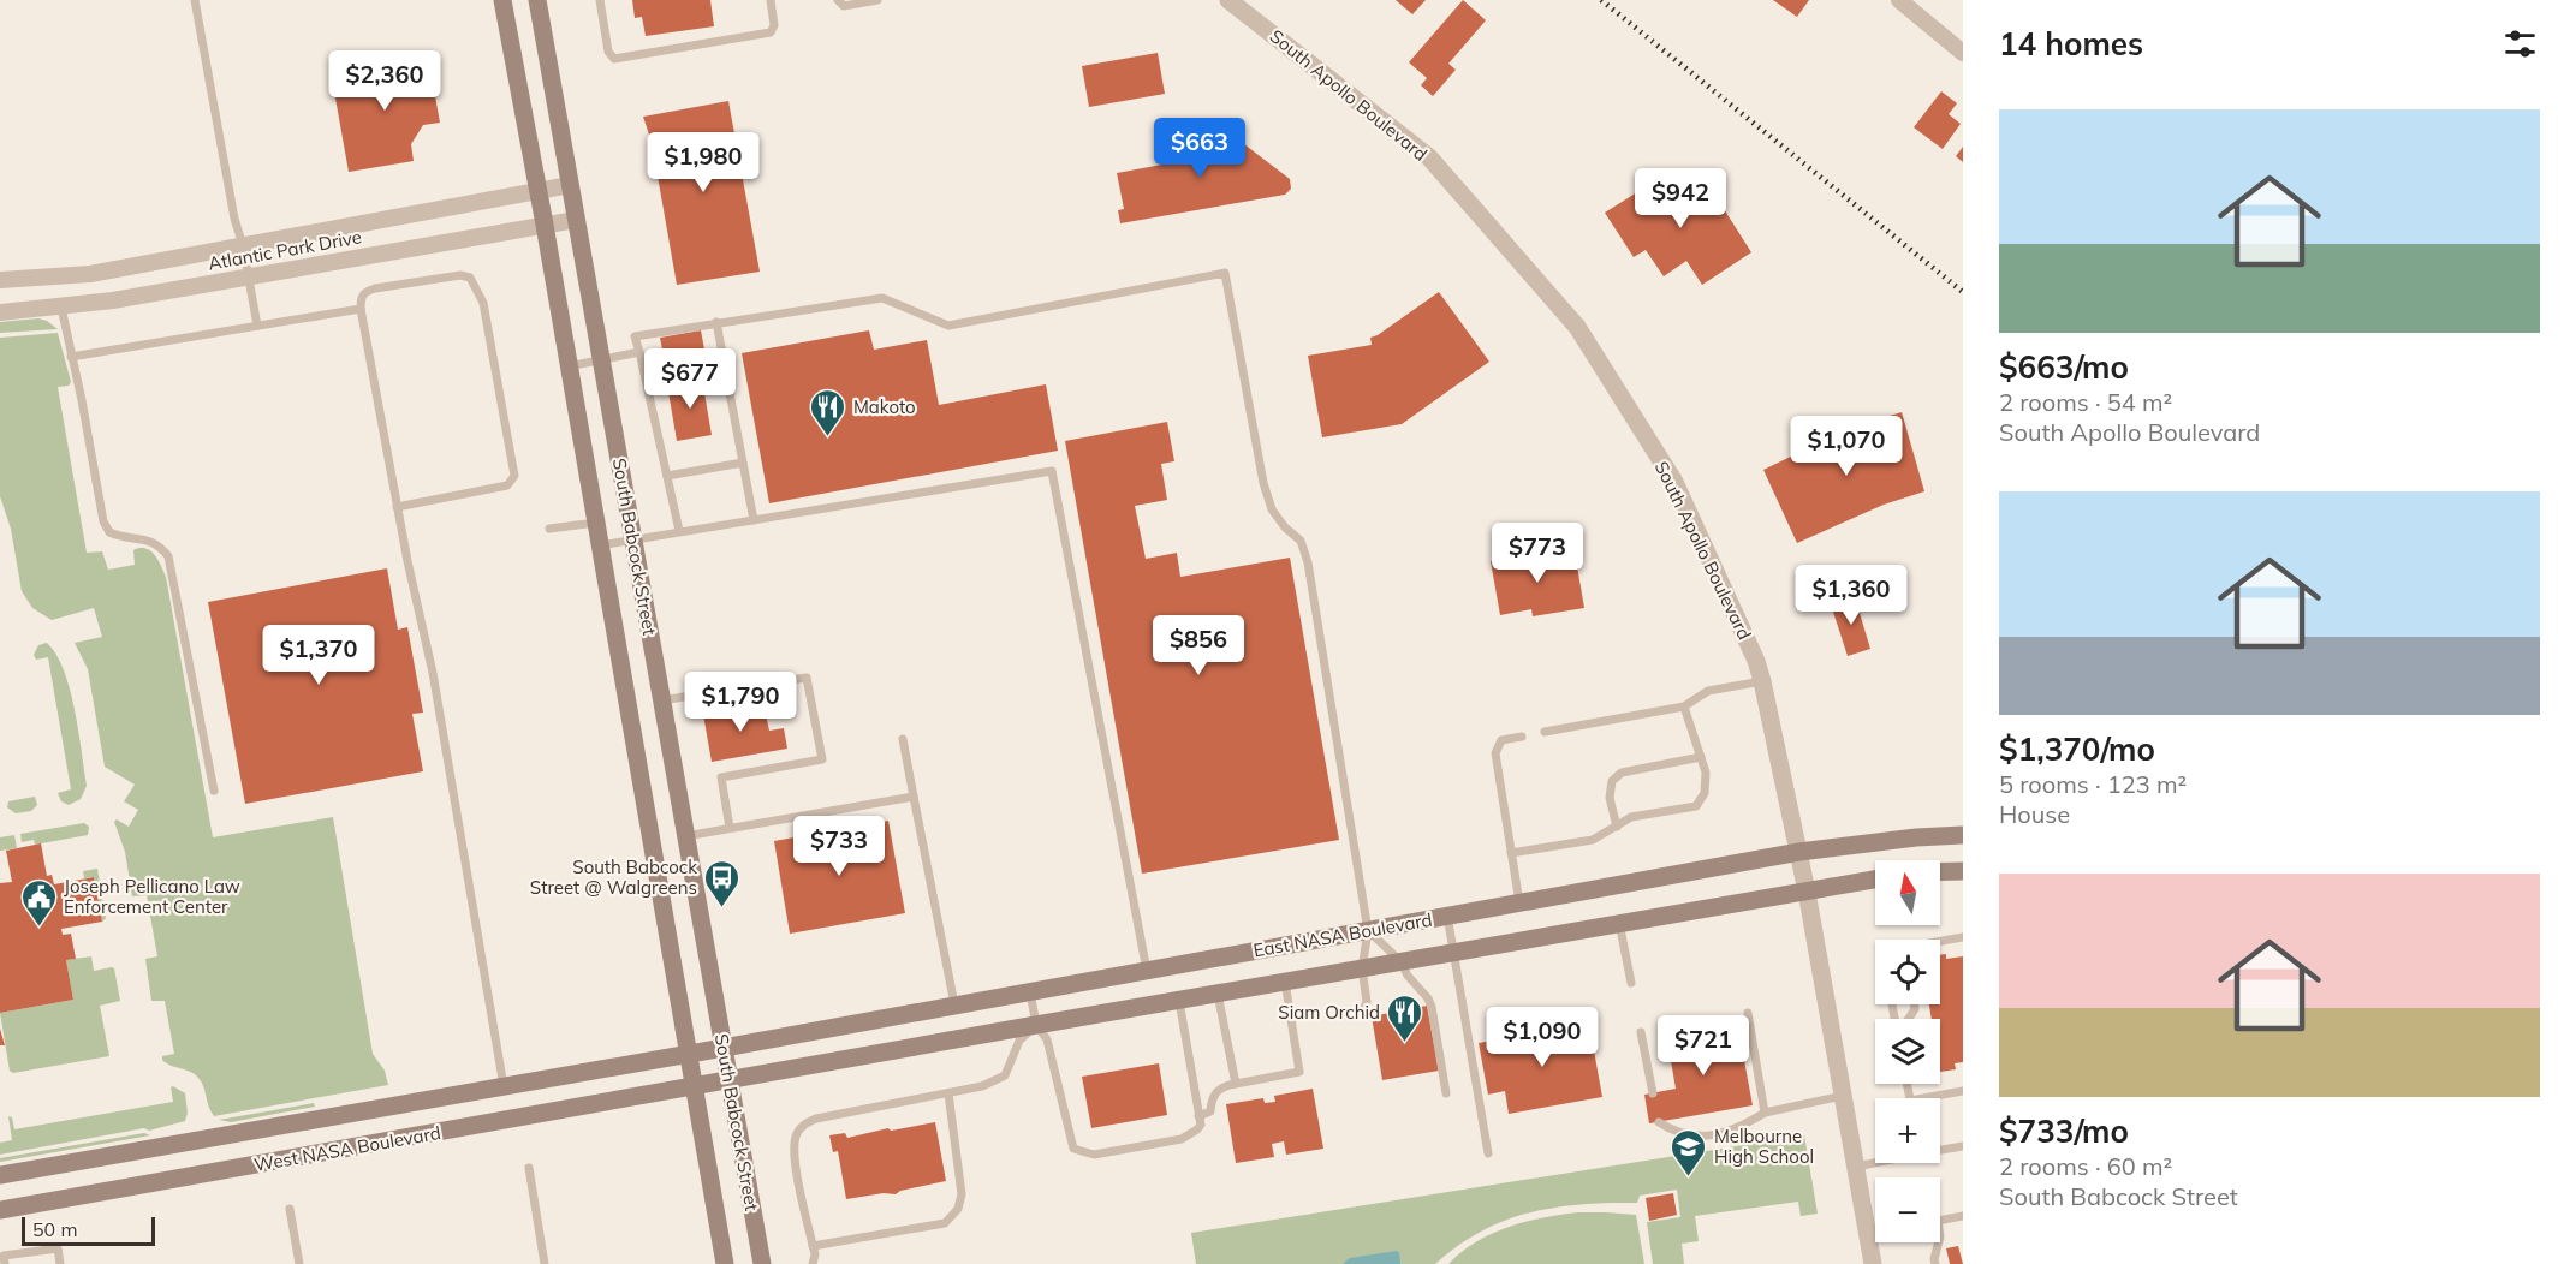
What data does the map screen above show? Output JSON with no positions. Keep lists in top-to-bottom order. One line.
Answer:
{"streets":{"main road":["South Babcock Street","East NASA Boulevard","West NASA Boulevard"],"street":["South Apollo Boulevard","Atlantic Park Drive"]},"crossings":[["South Apollo Boulevard","East NASA Boulevard"],["Atlantic Park Drive","South Babcock Street"],["South Babcock Street","East NASA Boulevard"],["South Babcock Street","West NASA Boulevard"],["East NASA Boulevard","West NASA Boulevard"]],"places":{"restaurant":["Makoto","Siam Orchid"],"bus stop":["South Babcock Street @ Walgreens"],"public building":["Joseph Pellicano Law Enforcement Center"],"school or university":["Melbourne High School"]},"scale_bar":"50 m","north":"top","page":{"heading":"14 homes","price":["$2,360","$663","$1,980","$942","$677","$1,070","$773","$1,360","$856","$1,370","$1,790","$733","$1,090","$721"],"list":[{"name":"$663/mo","note":"2 rooms · 54 m² · South Apollo Boulevard"},{"name":"$1,370/mo","note":"5 rooms · 123 m² · House"},{"name":"$733/mo","note":"2 rooms · 60 m² · South Babcock Street"}],"map_buttons":["+","−"],"scale":"50 m"}}
